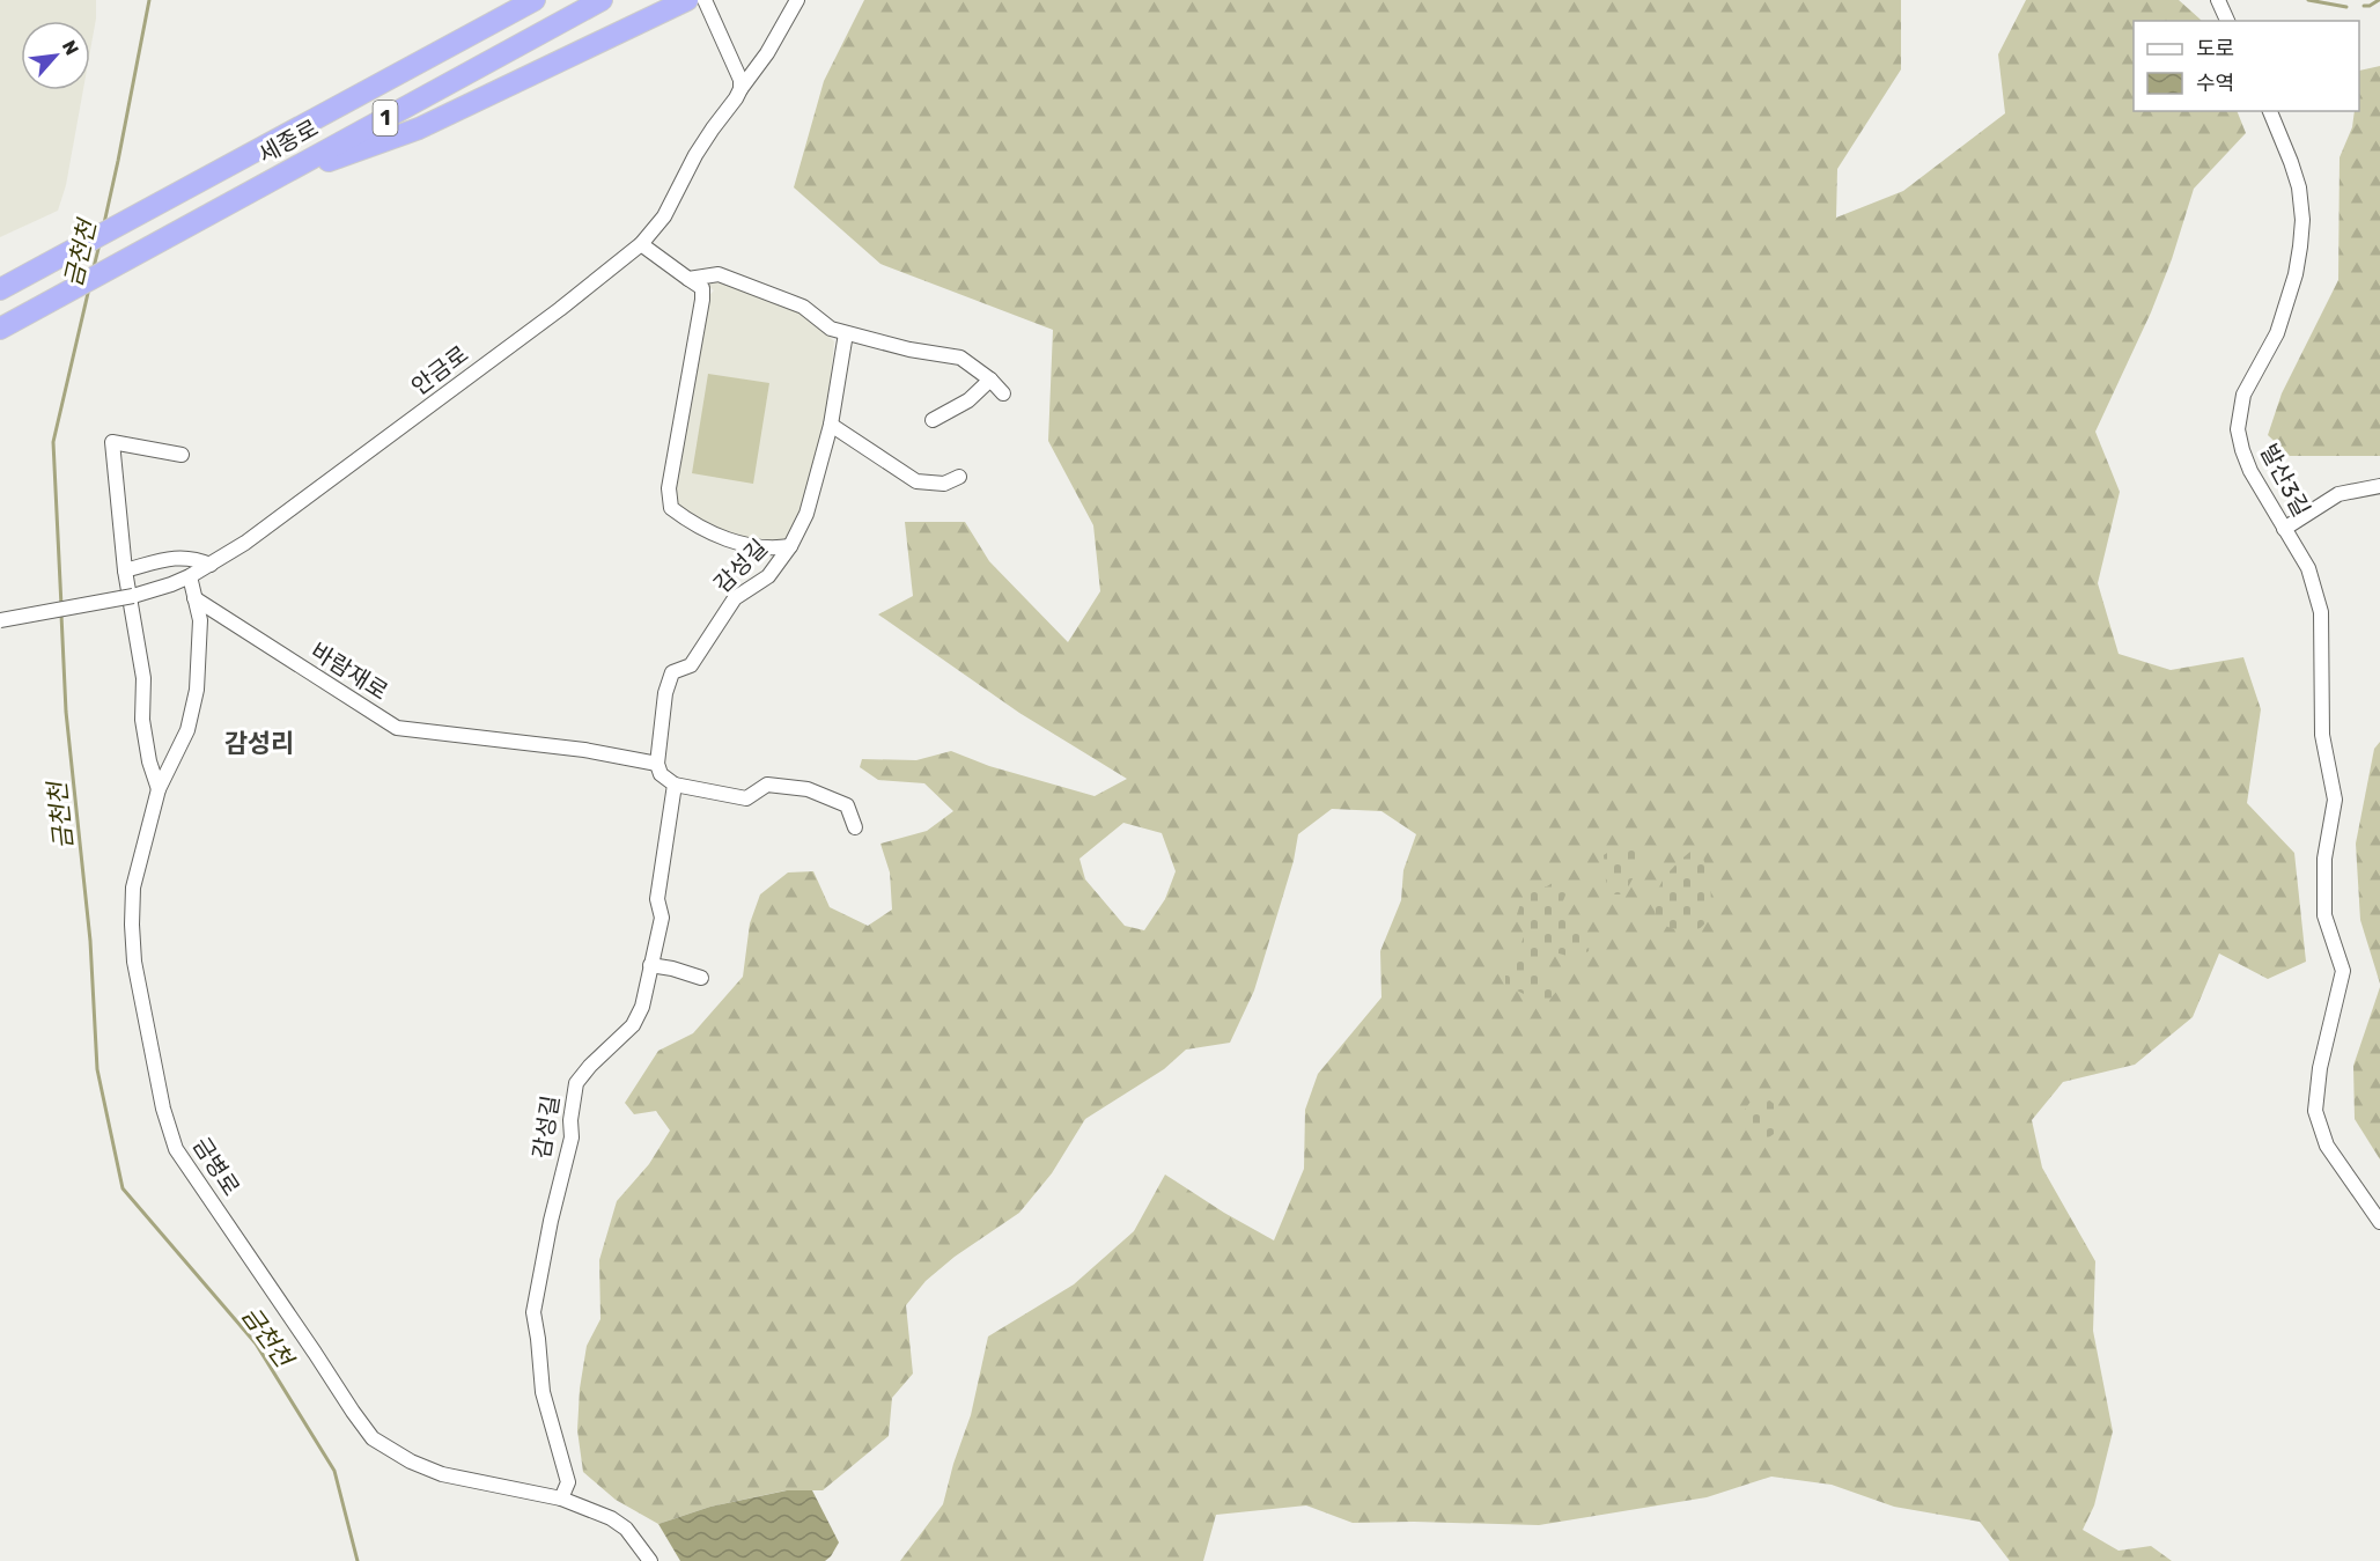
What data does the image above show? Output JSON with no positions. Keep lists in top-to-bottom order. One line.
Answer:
{"streets":{"highway":["1","세종로"],"street":["안금로","발산3길","감성길","바람재로","금병로"]},"crossings":[["안금로","금병로"],["감성길","바람재로"],["감성길","금병로"],["바람재로","금병로"]],"districts":["감성리"],"water":["금천천"],"legend":["도로","수역"],"north":"top right"}
